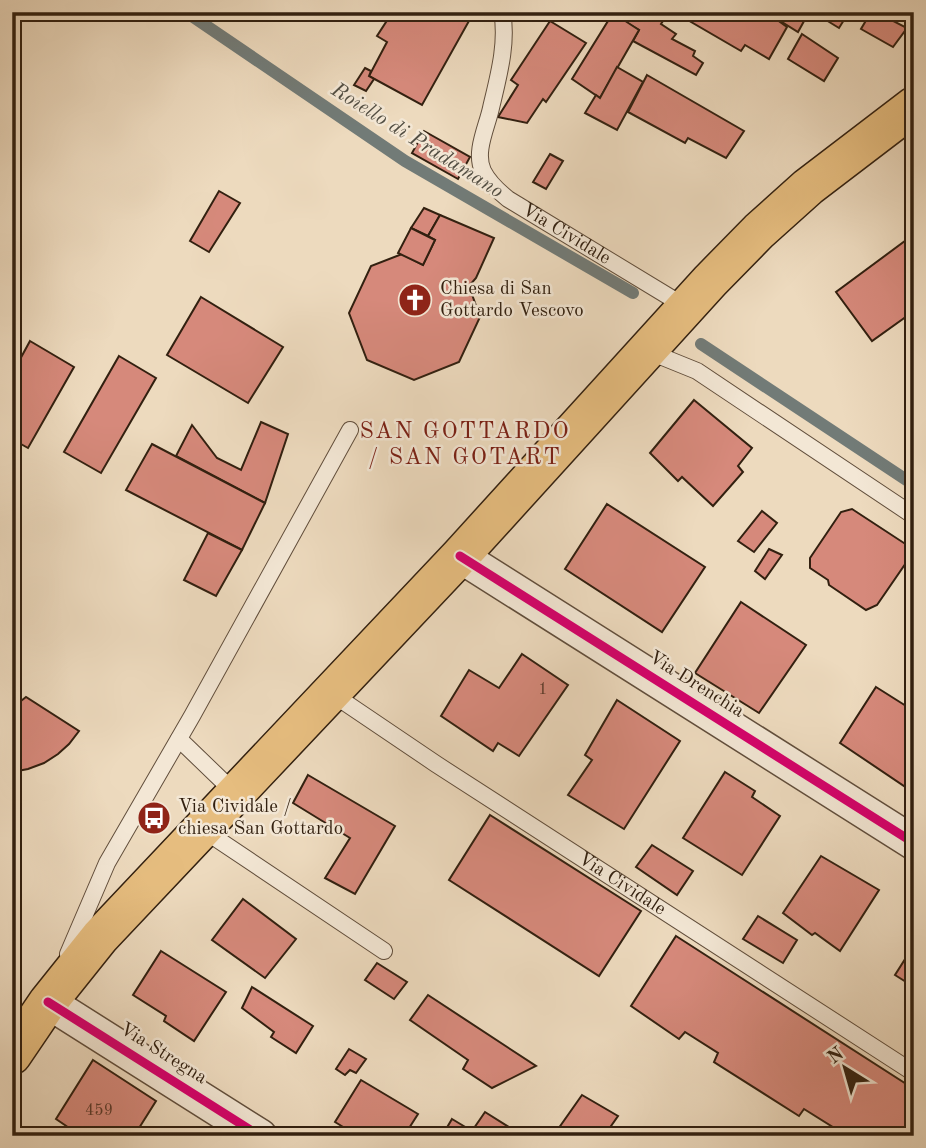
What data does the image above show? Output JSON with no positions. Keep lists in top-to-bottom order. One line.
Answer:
{"streets":{"street":["Via Drenchia","Via Stregna"],"lane":["Via Cividale"]},"districts":["SAN GOTTARDO / SAN GOTART"],"water":["Roiello di Pradamano"],"places":{"church":["Chiesa di San Gottardo Vescovo"],"bus stop":["Via Cividale / chiesa San Gottardo"]},"house_numbers":["1","459"],"north":"top left"}
